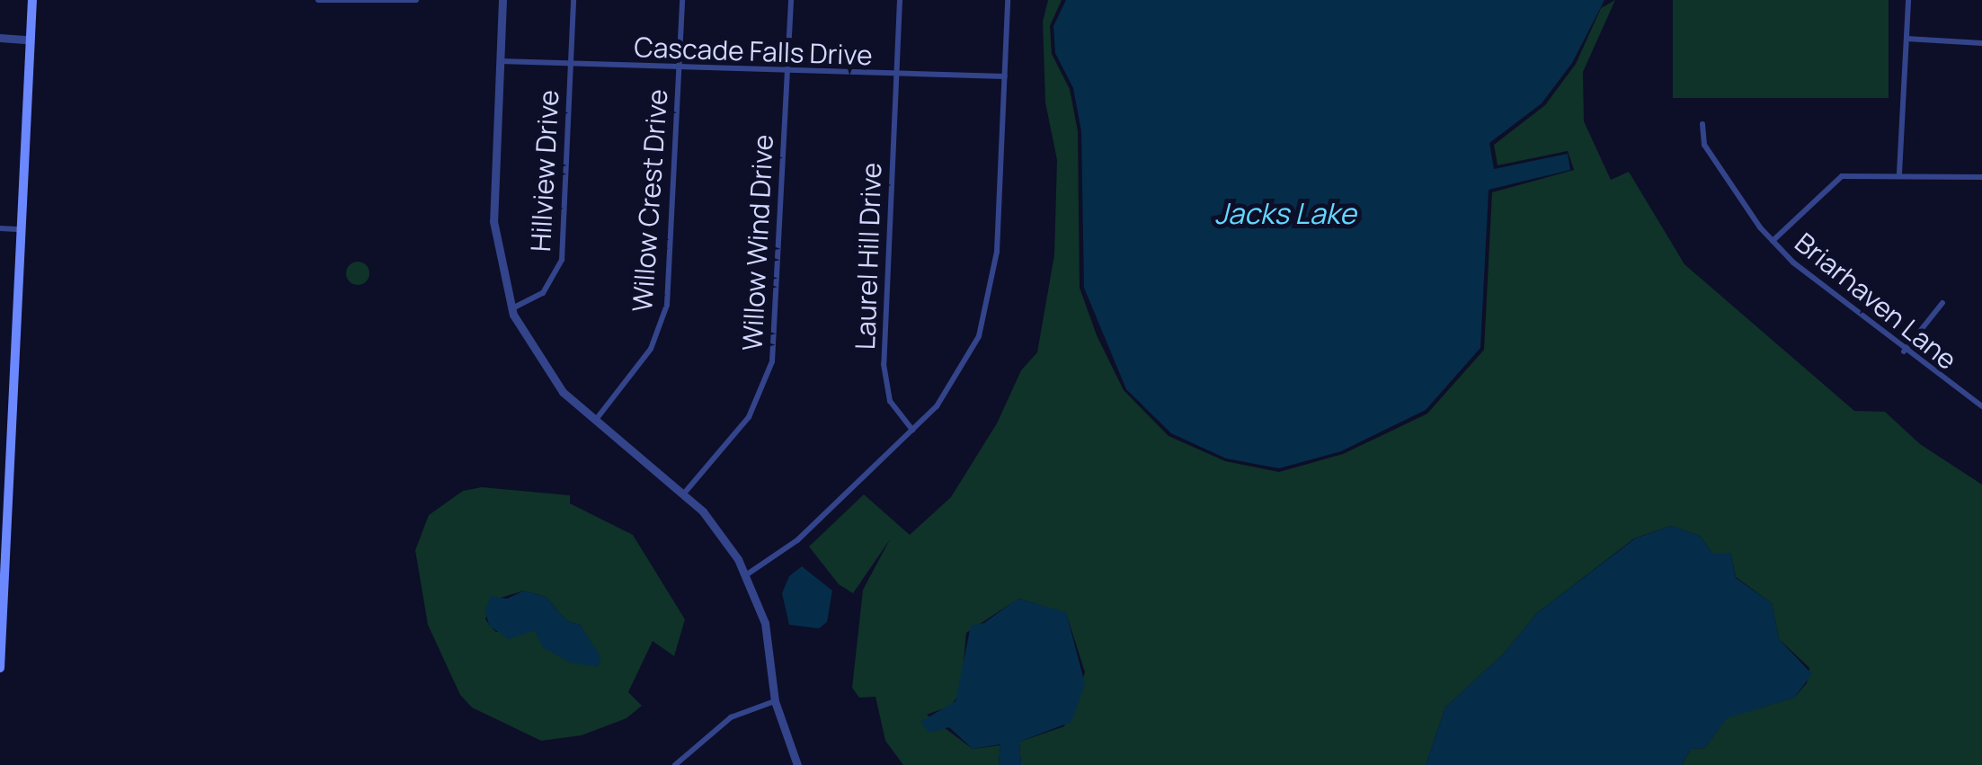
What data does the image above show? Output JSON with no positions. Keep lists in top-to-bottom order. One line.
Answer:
{"streets":{"street":["Cascade Falls Drive","Hillview Drive","Willow Crest Drive","Willow Wind Drive","Laurel Hill Drive","Briarhaven Lane"]},"crossings":[["Cascade Falls Drive","Hillview Drive"],["Cascade Falls Drive","Willow Crest Drive"],["Cascade Falls Drive","Willow Wind Drive"],["Cascade Falls Drive","Laurel Hill Drive"]],"water":["Jacks Lake"]}
